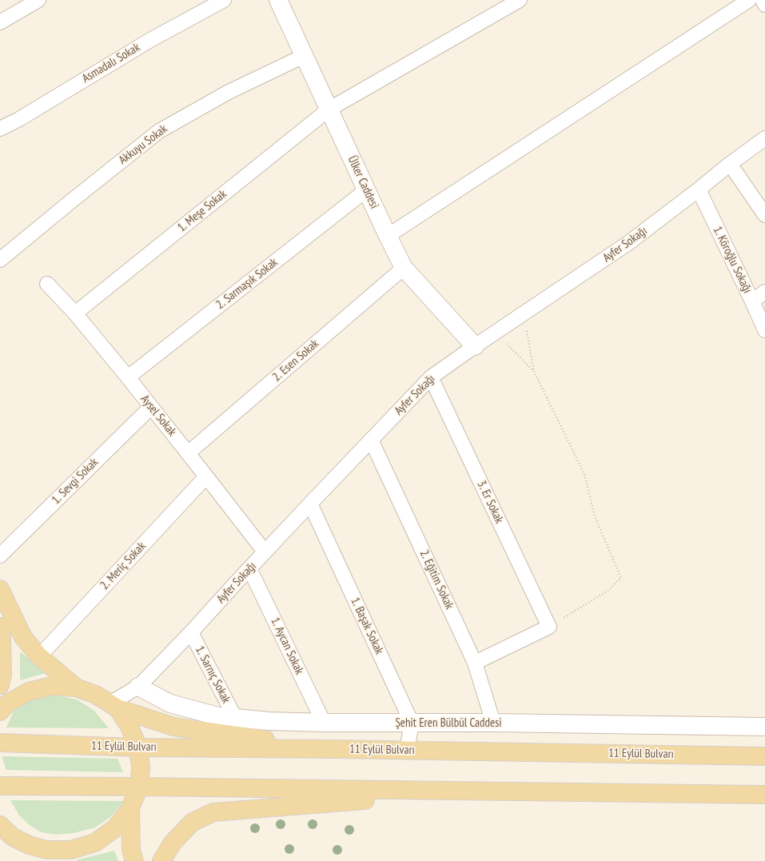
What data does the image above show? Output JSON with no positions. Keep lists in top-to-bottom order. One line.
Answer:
{"streets":{"main road":["Ülker Caddesi","Şehit Eren Bülbül Caddesi","11 Eylül Bulvarı"],"street":["Asmadalı Sokak","Akkuyu Sokak","1. Meşe Sokak","Ayfer Sokağı","1. Köroğlu Sokağı","2. Sarmaşık Sokak","2. Esen Sokak","Aysel Sokak","1. Sevgi Sokak","3. Er Sokak","2. Meriç Sokak","2. Eğitim Sokak","1. Başak Sokak","1. Aycan Sokak","1. Sarnıç Sokak"]},"crossings":[["Akkuyu Sokak","Ülker Caddesi"],["Ülker Caddesi","1. Meşe Sokak"],["Ülker Caddesi","Ayfer Sokağı"],["Ülker Caddesi","2. Sarmaşık Sokak"],["Ülker Caddesi","2. Esen Sokak"],["1. Meşe Sokak","Aysel Sokak"],["Ayfer Sokağı","1. Köroğlu Sokağı"],["Ayfer Sokağı","Aysel Sokak"],["Ayfer Sokağı","3. Er Sokak"],["Ayfer Sokağı","2. Eğitim Sokak"],["Ayfer Sokağı","1. Başak Sokak"],["Ayfer Sokağı","1. Aycan Sokak"],["Ayfer Sokağı","1. Sarnıç Sokak"],["Ayfer Sokağı","Şehit Eren Bülbül Caddesi"],["2. Sarmaşık Sokak","Aysel Sokak"],["2. Esen Sokak","Aysel Sokak"],["Aysel Sokak","1. Sevgi Sokak"],["Aysel Sokak","2. Meriç Sokak"],["2. Eğitim Sokak","Şehit Eren Bülbül Caddesi"],["1. Başak Sokak","Şehit Eren Bülbül Caddesi"],["1. Aycan Sokak","Şehit Eren Bülbül Caddesi"],["1. Sarnıç Sokak","Şehit Eren Bülbül Caddesi"]]}
